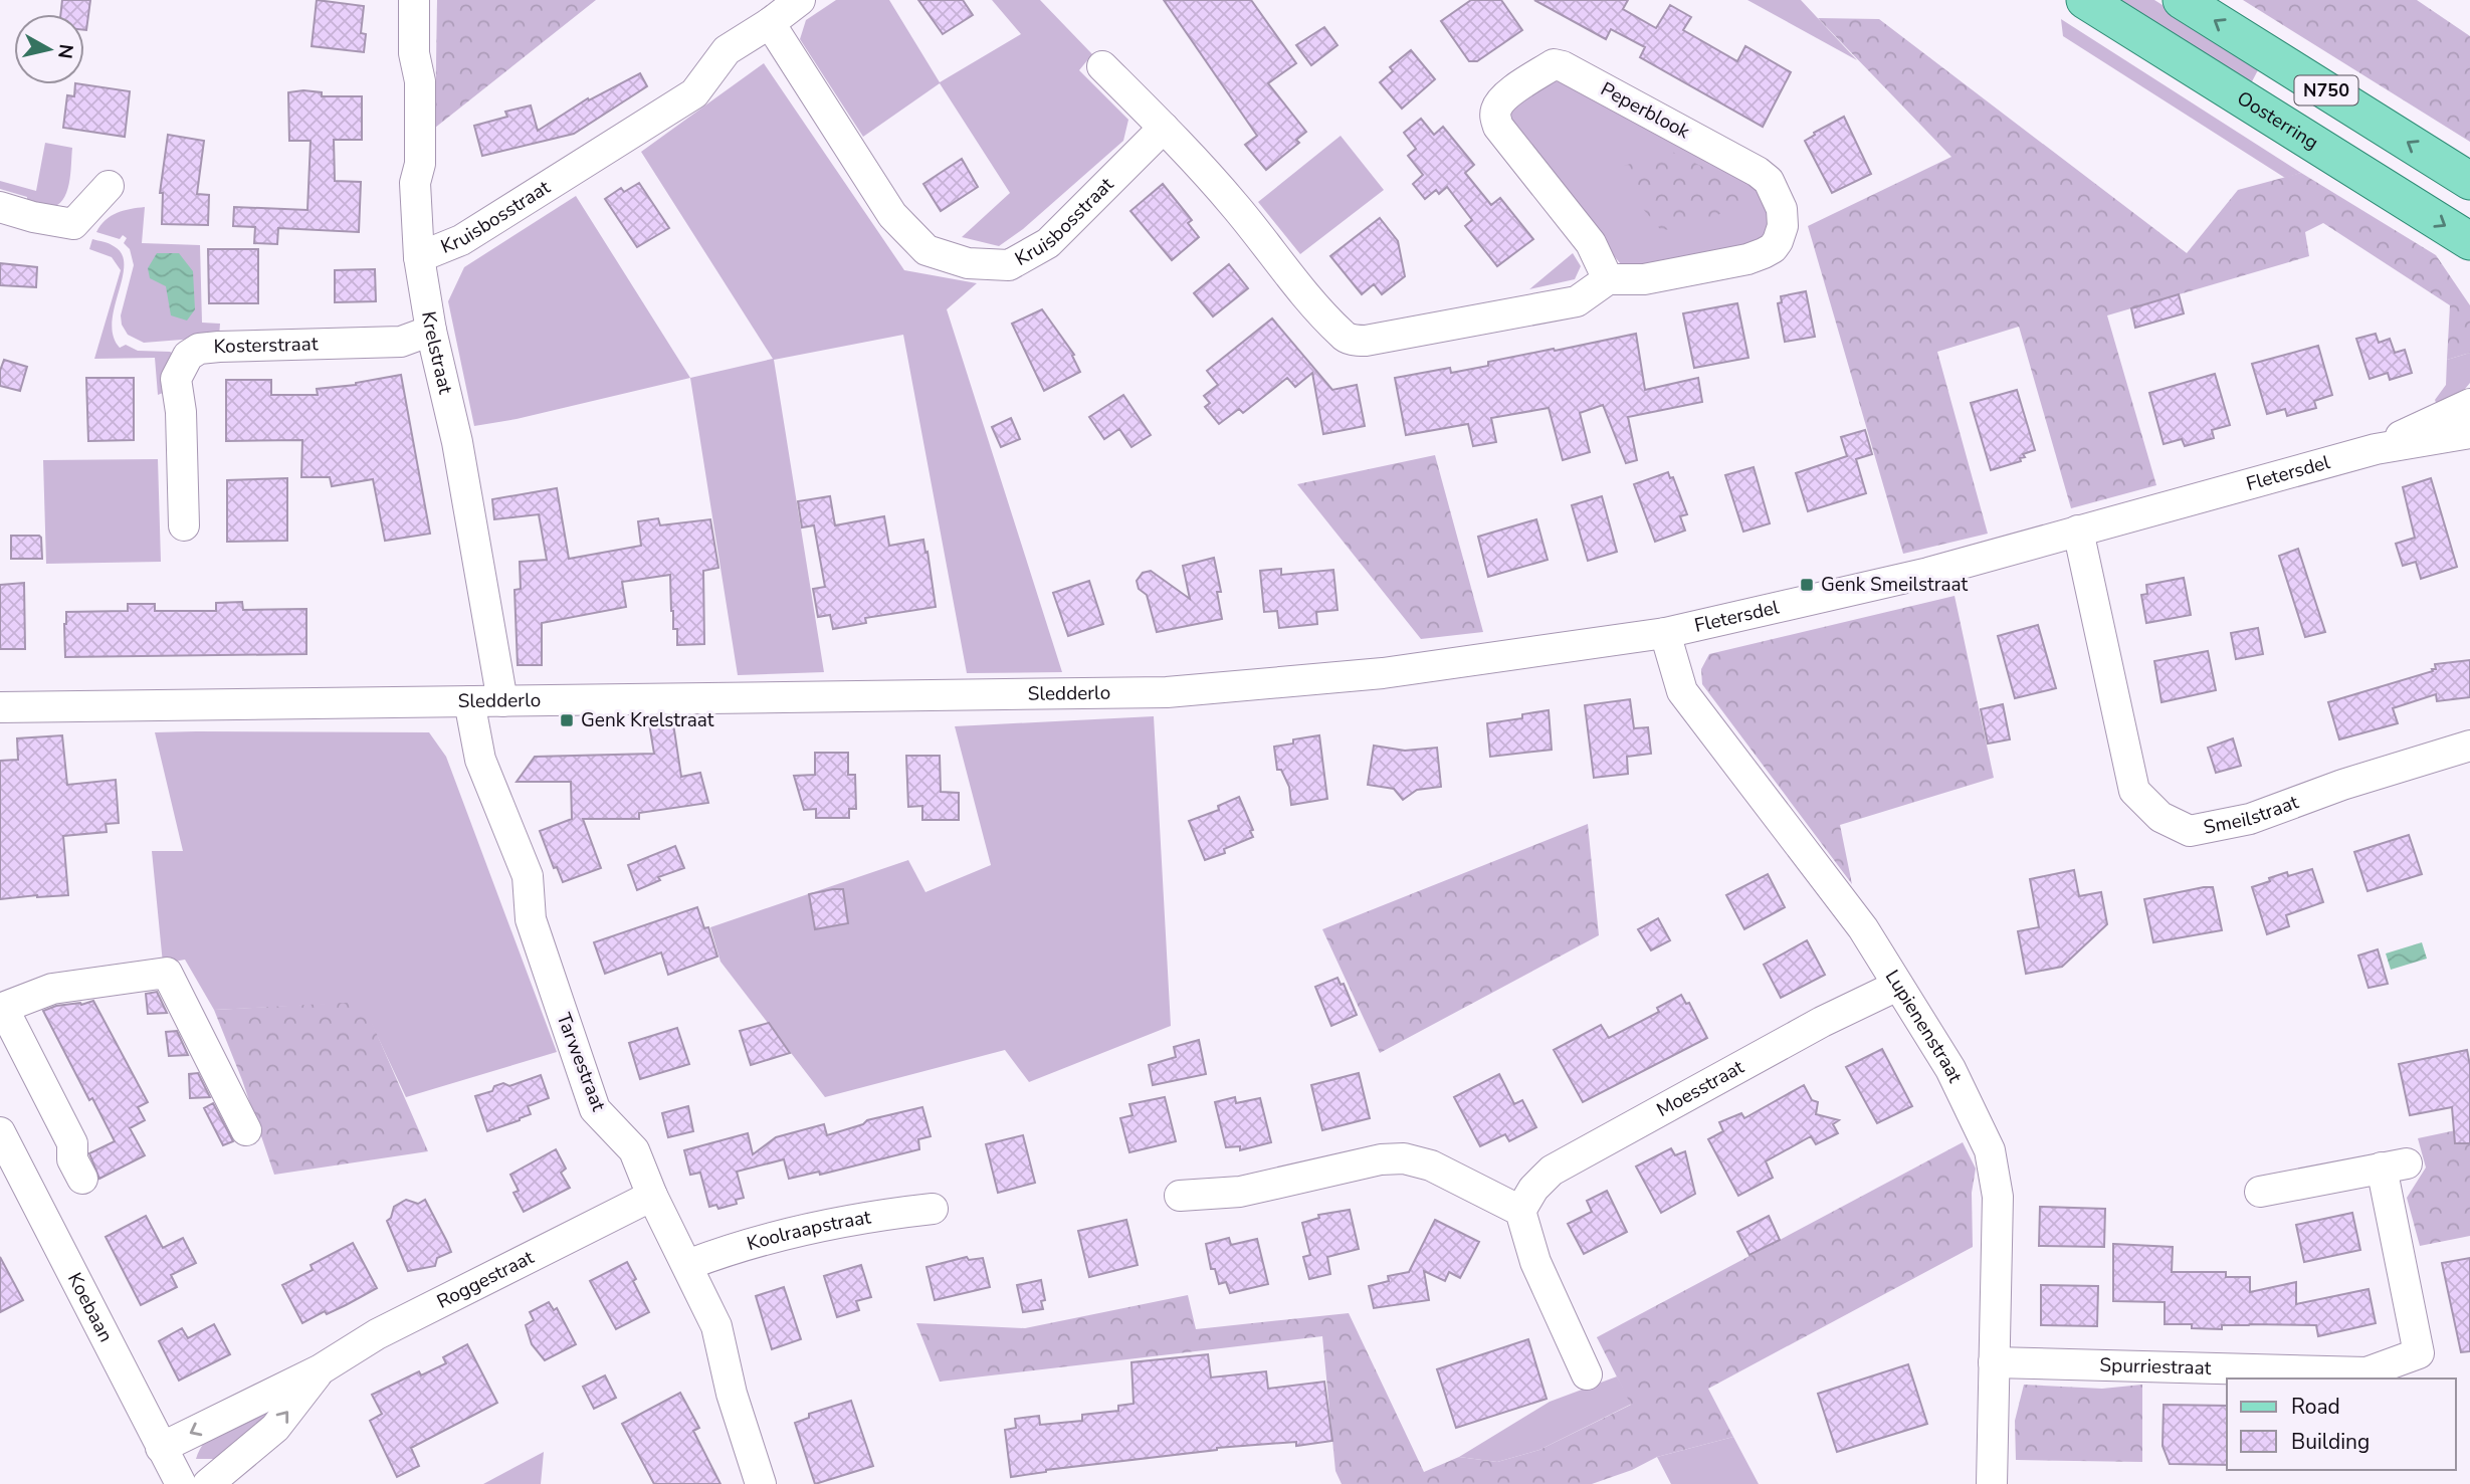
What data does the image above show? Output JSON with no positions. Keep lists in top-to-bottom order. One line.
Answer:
{"streets":{"main road":["N750","Oosterring"],"street":["Peperblook","Kruisbosstraat","Kosterstraat","Krelstraat","Fletersdel","Sledderlo","Smeilstraat","Lupienenstraat","Tarwestraat","Moesstraat","Koolraapstraat","Roggestraat","Koebaan","Spurriestraat"]},"crossings":[["Kruisbosstraat","Krelstraat"],["Kosterstraat","Krelstraat"],["Krelstraat","Sledderlo"],["Fletersdel","Sledderlo"],["Fletersdel","Smeilstraat"],["Fletersdel","Lupienenstraat"],["Sledderlo","Tarwestraat"],["Lupienenstraat","Moesstraat"],["Lupienenstraat","Spurriestraat"],["Tarwestraat","Koolraapstraat"],["Tarwestraat","Roggestraat"],["Roggestraat","Koebaan"]],"places":{"transit":["Genk Smeilstraat","Genk Krelstraat"]},"legend":["Road","Building"],"north":"right"}
